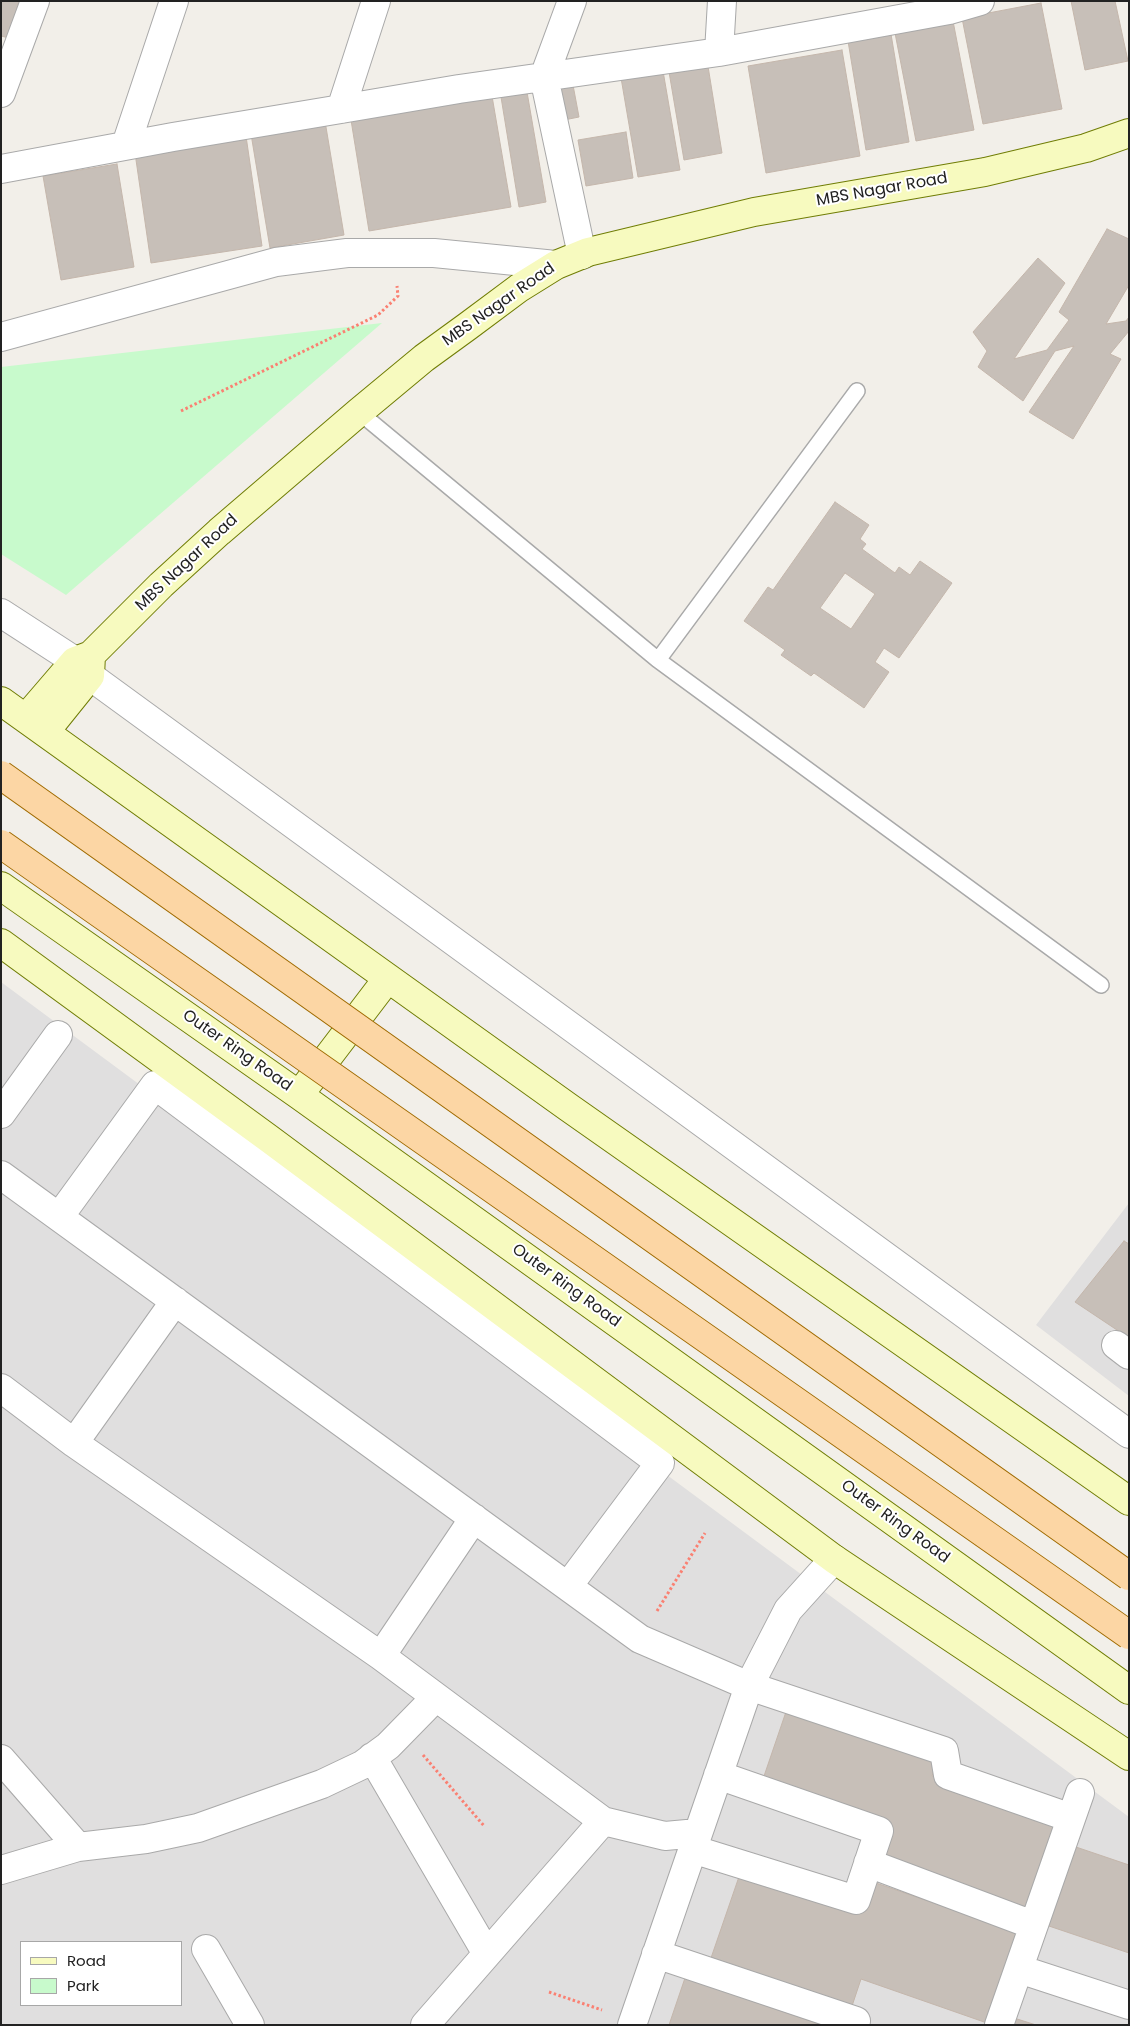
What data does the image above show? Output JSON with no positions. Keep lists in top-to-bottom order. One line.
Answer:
{"streets":{"street":["MBS Nagar Road","Outer Ring Road"]},"legend":["Road","Park"]}
